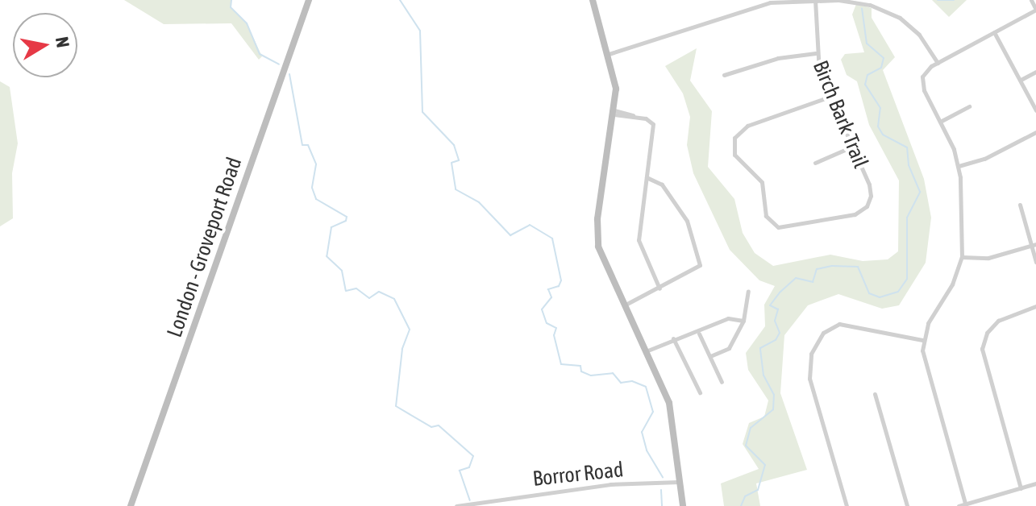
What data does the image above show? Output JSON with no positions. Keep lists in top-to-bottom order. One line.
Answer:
{"streets":{"main road":["London - Groveport Road"],"street":["Birch Bark Trail","Borror Road"]},"north":"right"}
